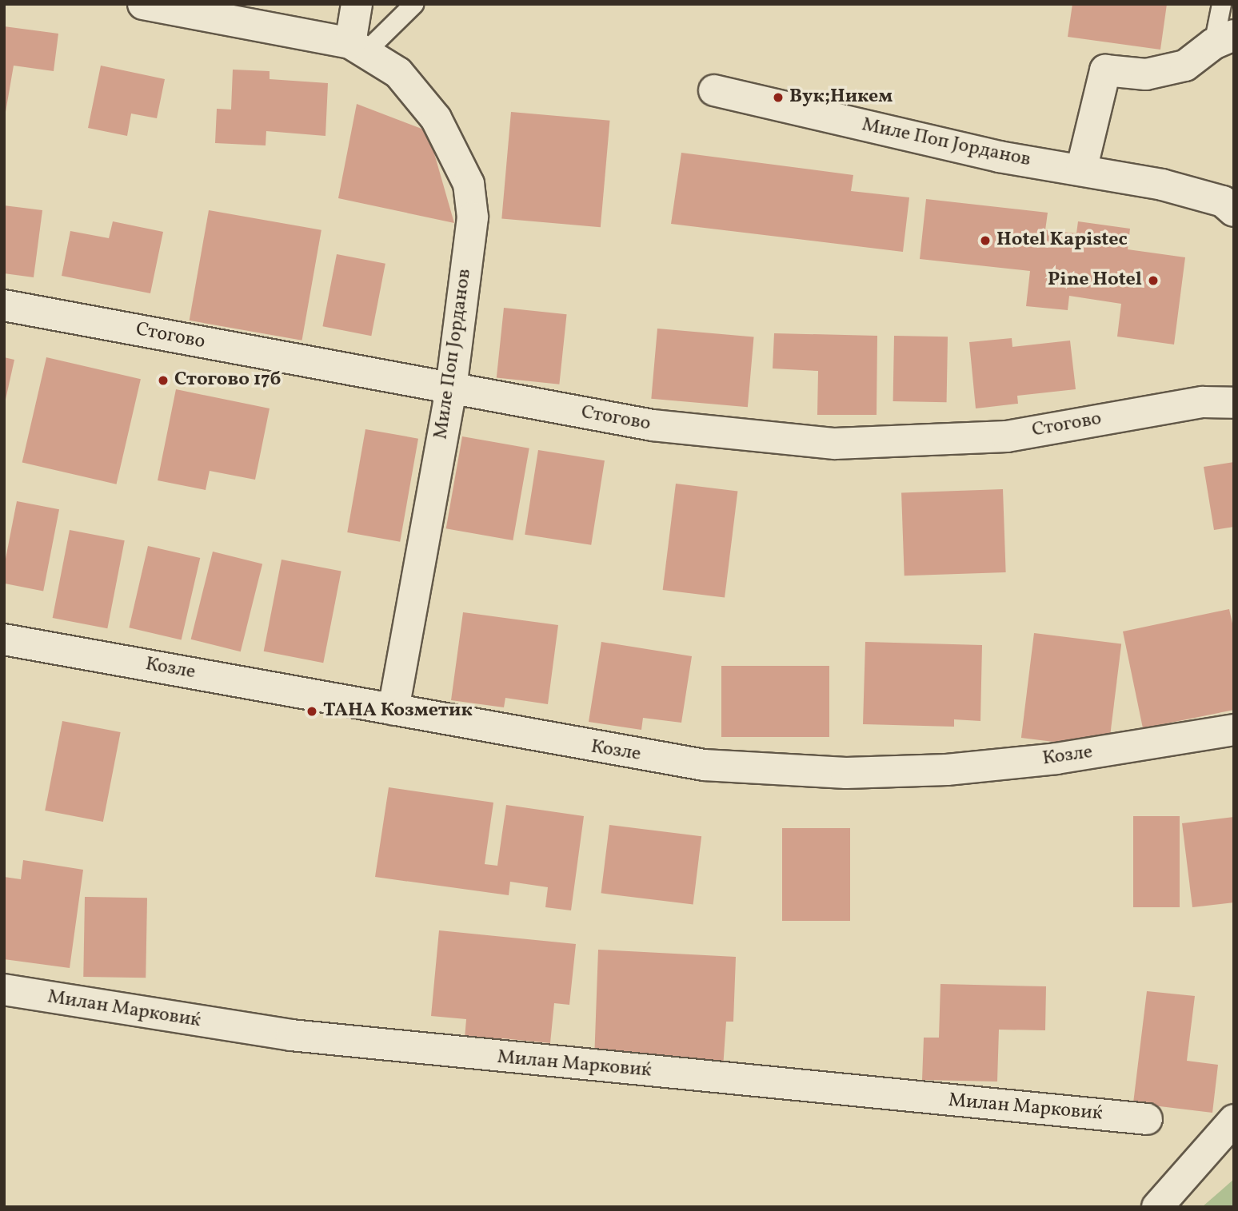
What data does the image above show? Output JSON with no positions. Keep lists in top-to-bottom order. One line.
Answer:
{"streets":{"street":["Миле Поп Јорданов","Стогово","Козле","Милан Марковиќ"]},"crossings":[["Миле Поп Јорданов","Стогово"],["Миле Поп Јорданов","Козле"]],"places":["Вук;Никем","Hotel Kapistec","Pine Hotel","Стогово 17б","ТАНА Козметик"]}
